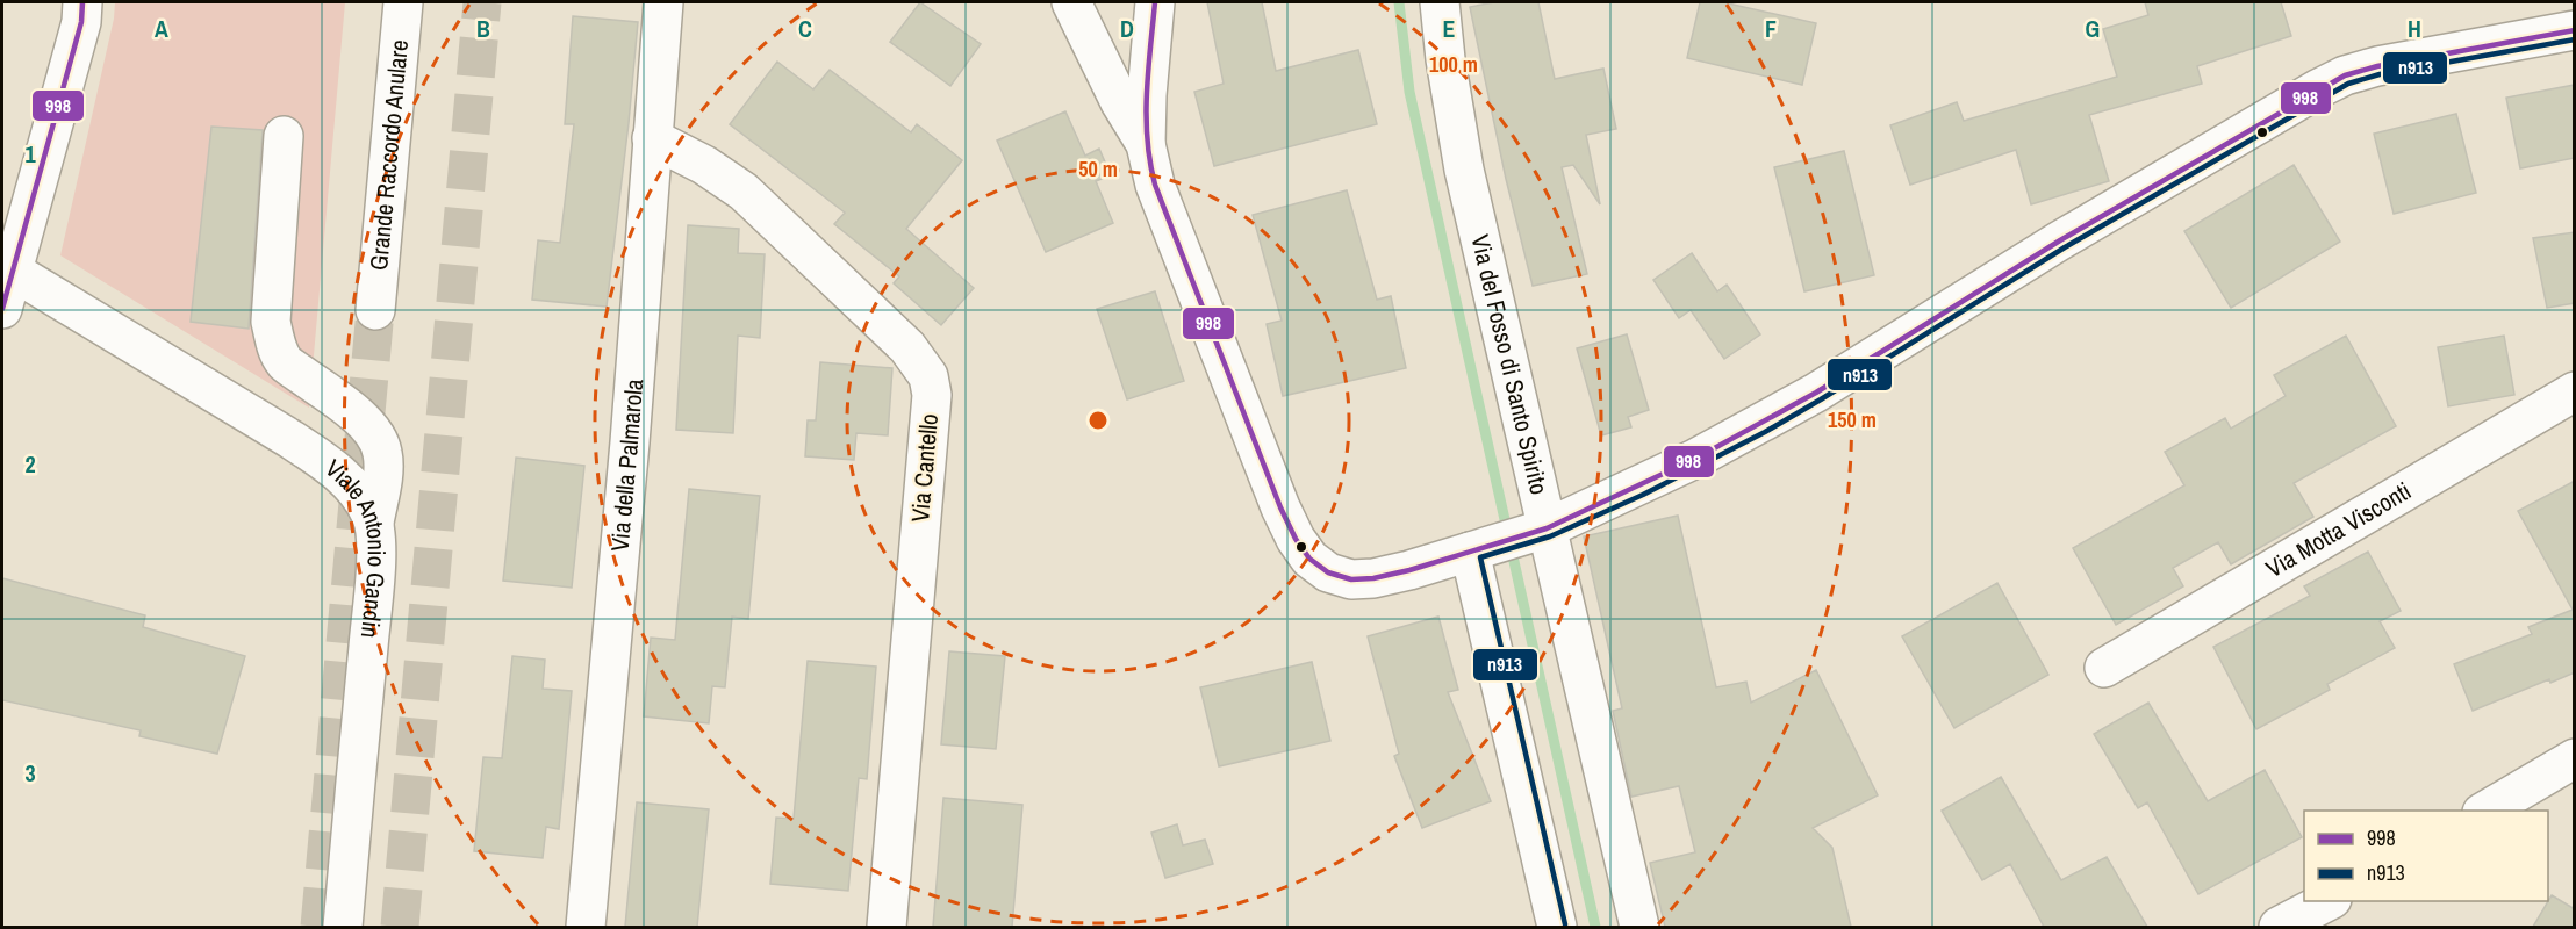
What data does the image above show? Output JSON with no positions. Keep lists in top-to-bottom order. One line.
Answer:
{"streets":{"main road":["Grande Raccordo Anulare","Via del Fosso di Santo Spirito","Via della Palmarola","Via Cantello","Via Motta Visconti","Viale Antonio Gandin"]},"crossings":[["Via della Palmarola","Via Cantello"]],"lines":["transit line 998","transit line n913"],"legend":["998","n913"],"grid":{"columns":["A","B","C","D","E","F","G","H"],"rows":["1","2","3"]},"rings":["100 m","50 m","150 m"]}
